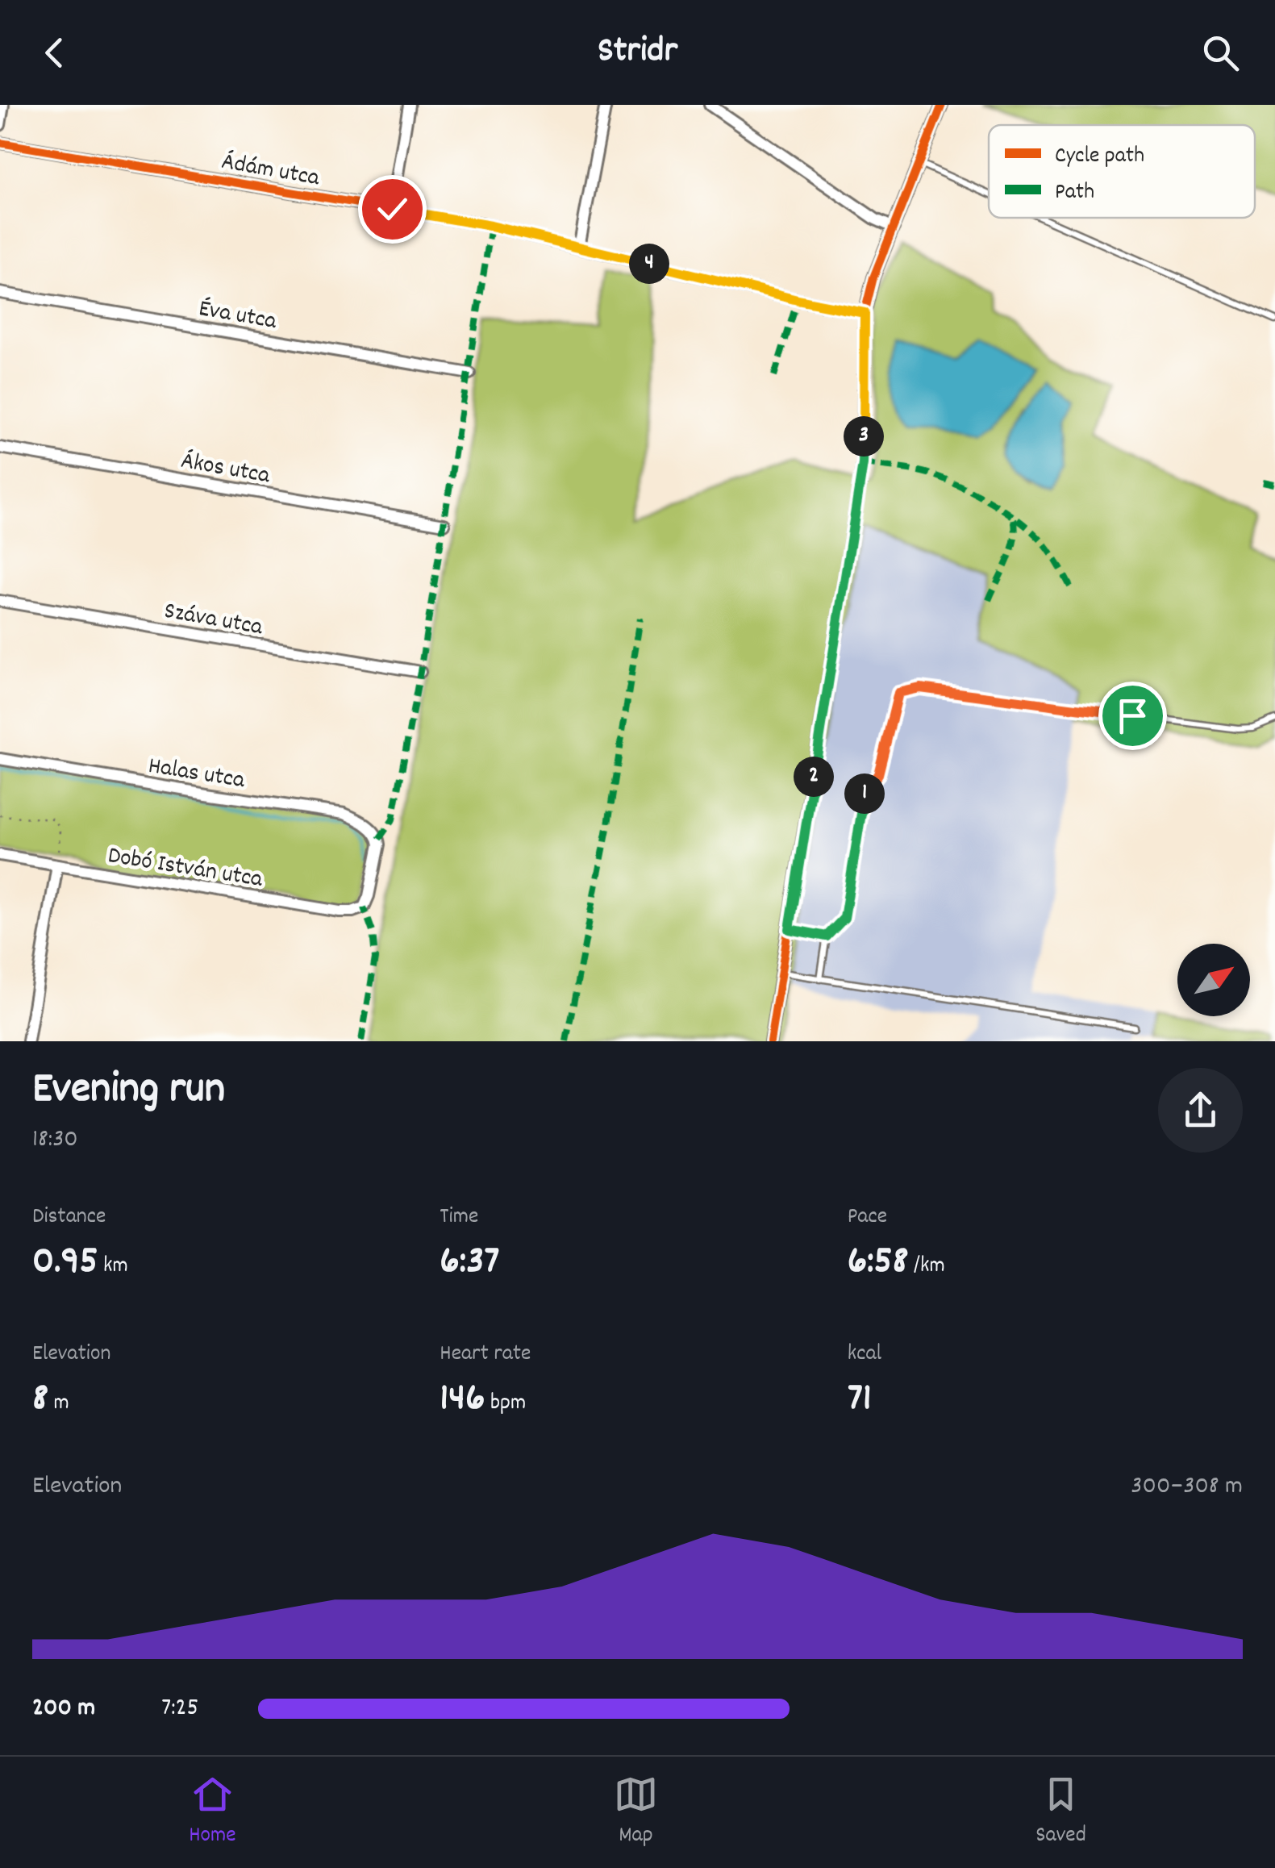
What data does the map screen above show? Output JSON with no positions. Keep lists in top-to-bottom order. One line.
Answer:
{"streets":{"street":["Ádám utca","Éva utca","Ákos utca","Száva utca","Halas utca","Dobó István utca"]},"crossings":[["Halas utca","Dobó István utca"]],"legend":["Cycle path","Path"],"north":"top right","page":{"header":"Stridr","pins":["4","3","2","1"],"heading":["Evening run","18:30"],"stats":[["Distance","0.95 km"],["Time","6:37"],["Pace","6:58 /km"],["Elevation","8 m"],["Heart rate","146 bpm"],["kcal","71"]],"chart":["Elevation","300–308 m"],"list":[{"name":"200 m","note":"7:25"}],"tabs":["Home","Map","Saved"]}}
